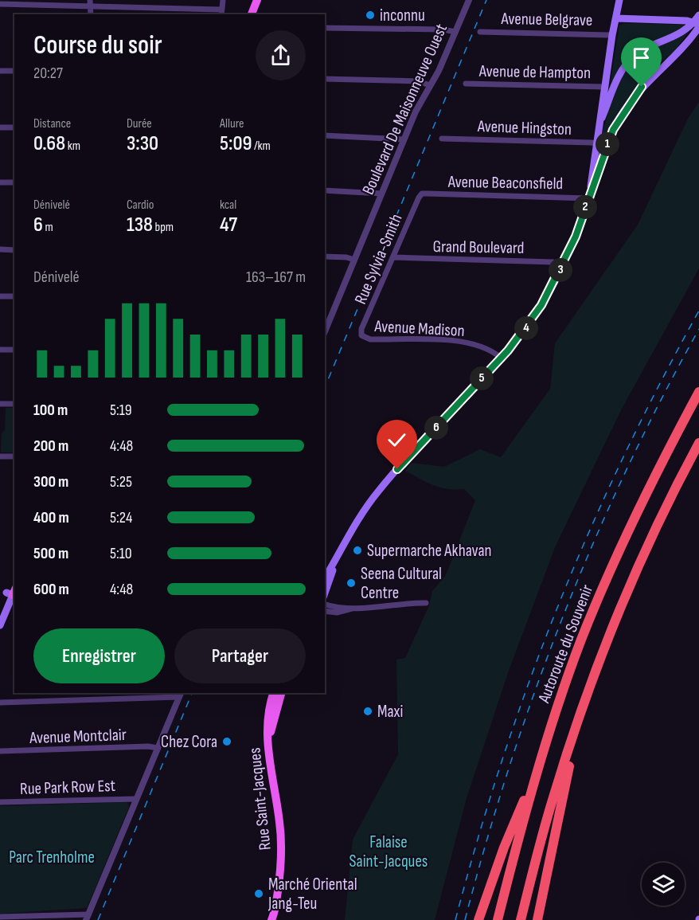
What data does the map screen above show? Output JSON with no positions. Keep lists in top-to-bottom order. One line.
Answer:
{"streets":{"highway":["Autoroute du Souvenir"],"main road":["Avenue Belgrave","Rue Saint-Jacques"],"street":["Avenue de Hampton","Boulevard De Maisonneuve Ouest","Avenue Hingston","Avenue Beaconsfield","Grand Boulevard","Rue Sylvia-Smith","Avenue Madison","Avenue Montclair","Rue Park Row Est"]},"crossings":[["Avenue Beaconsfield","Rue Sylvia-Smith"],["Grand Boulevard","Rue Sylvia-Smith"],["Rue Sylvia-Smith","Avenue Madison"]],"parks":["Falaise Saint-Jacques","Parc Trenholme"],"places":["inconnu","Supermarche Akhavan","Seena Cultural Centre","Maxi","Chez Cora","Marché Oriental Jang-Teu"],"page":{"heading":["Course du soir","20:27"],"stats":[["Distance","0.68 km"],["Durée","3:30"],["Allure","5:09 /km"],["Dénivelé","6 m"],["Cardio","138 bpm"],["kcal","47"]],"pins":["1","2","3","4","5","6"],"chart":["Dénivelé","163–167 m"],"list":[{"name":"100 m","note":"5:19"},{"name":"200 m","note":"4:48"},{"name":"300 m","note":"5:25"},{"name":"400 m","note":"5:24"},{"name":"500 m","note":"5:10"},{"name":"600 m","note":"4:48"}],"buttons":["Enregistrer","Partager"]}}
